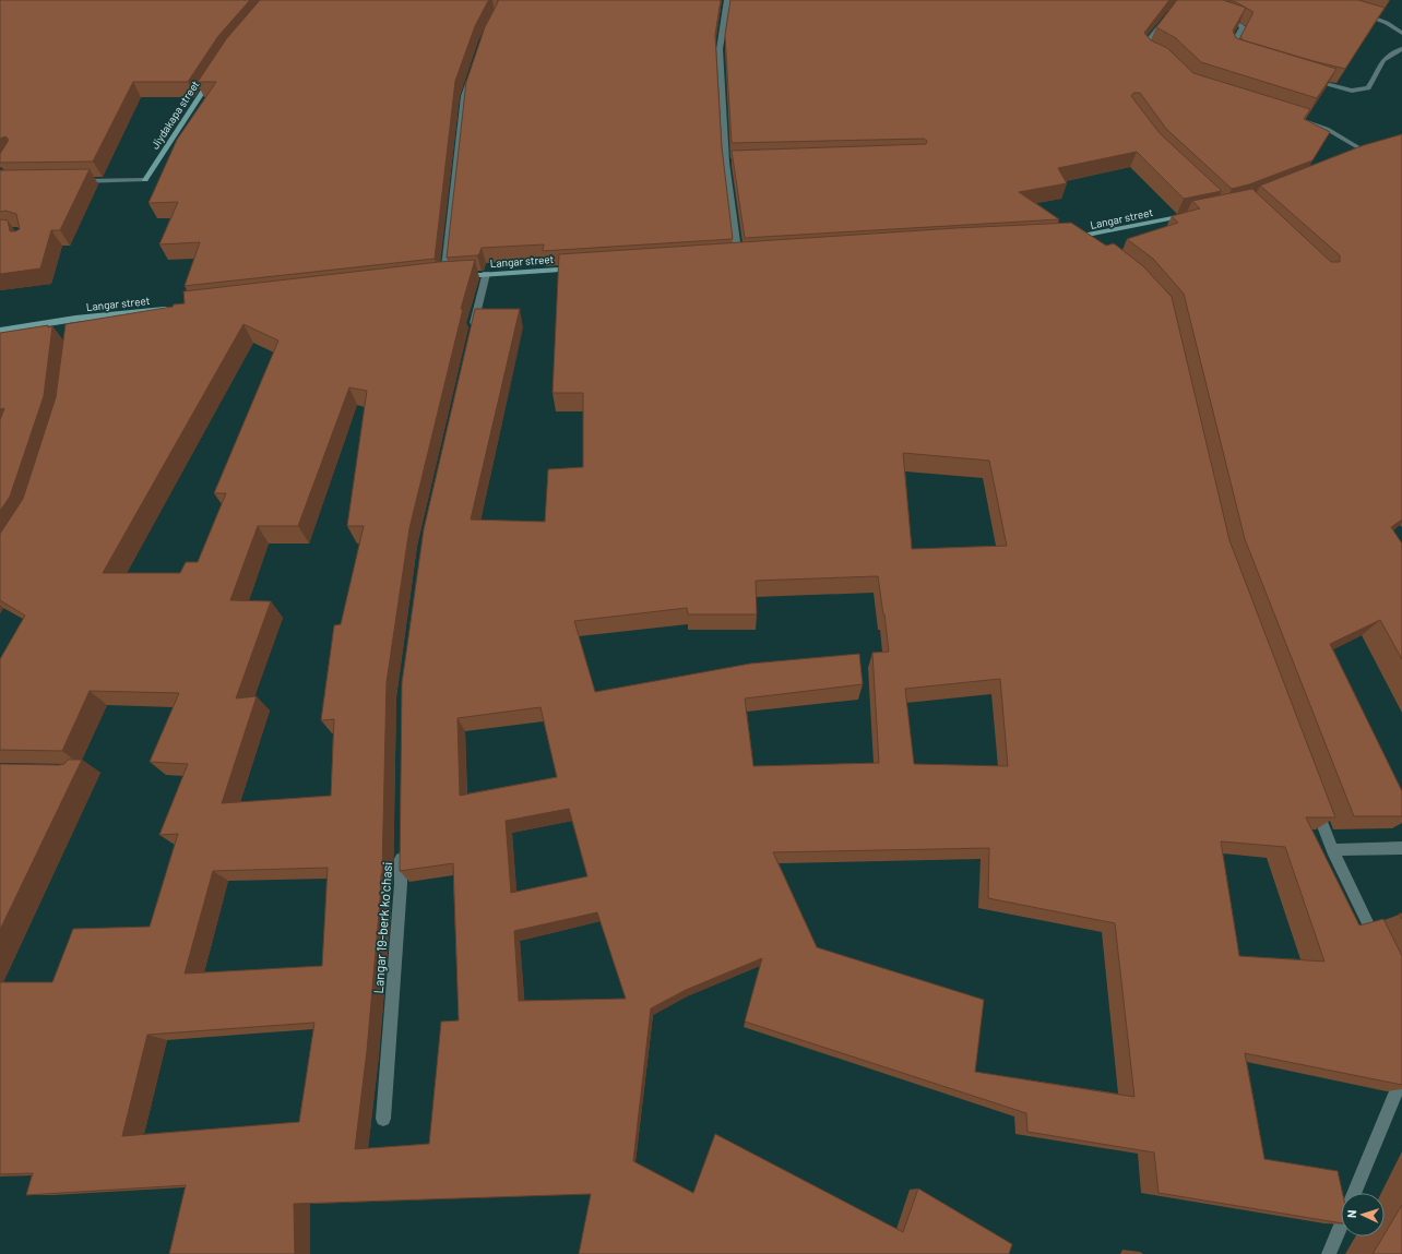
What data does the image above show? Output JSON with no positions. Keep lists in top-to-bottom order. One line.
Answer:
{"streets":{"street":["Jiydakapa street","Langar street","Langar 19-berk koʻchasi"]},"north":"left"}
